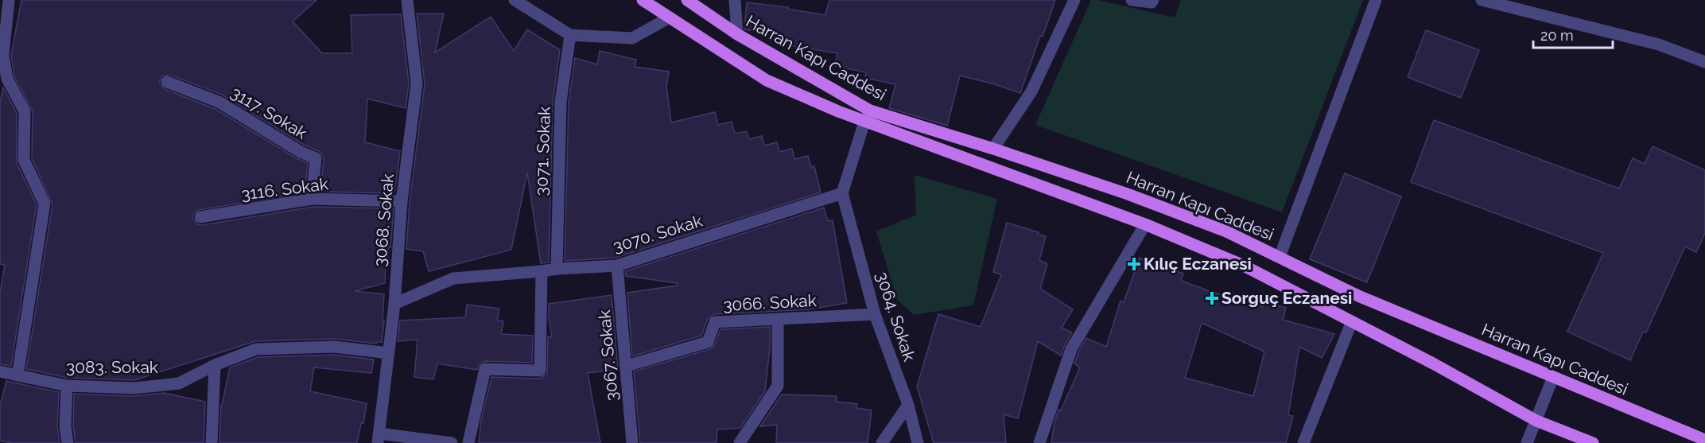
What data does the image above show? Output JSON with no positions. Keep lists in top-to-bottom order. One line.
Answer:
{"streets":{"main road":["Harran Kapı Caddesi"],"street":["3117. Sokak","3071. Sokak","3116. Sokak","3068. Sokak","3070. Sokak","3066. Sokak","3064. Sokak","3067. Sokak","3083. Sokak"]},"crossings":[["3117. Sokak","3116. Sokak"],["3071. Sokak","3070. Sokak"],["3116. Sokak","3068. Sokak"],["3068. Sokak","3070. Sokak"],["3068. Sokak","3083. Sokak"],["3070. Sokak","3064. Sokak"],["3070. Sokak","3067. Sokak"],["3066. Sokak","3064. Sokak"],["3066. Sokak","3067. Sokak"]],"places":{"health":["Kılıç Eczanesi","Sorguç Eczanesi"]},"scale_bar":"20 m"}
